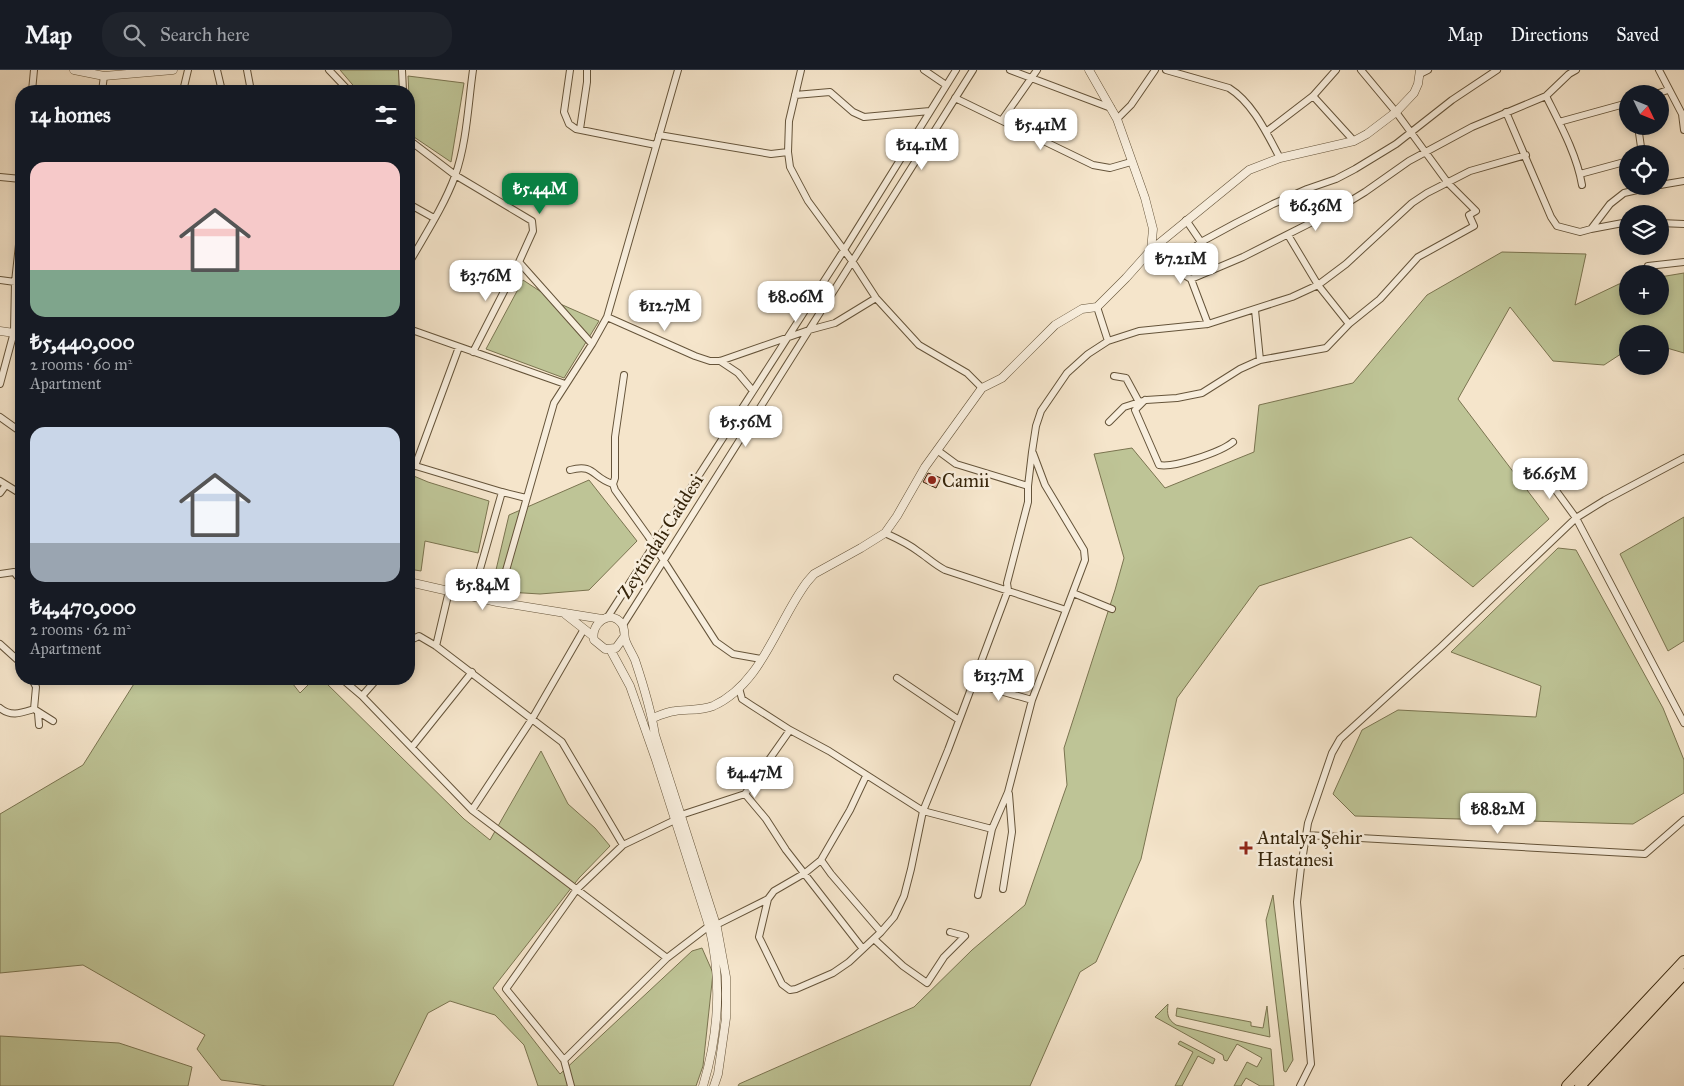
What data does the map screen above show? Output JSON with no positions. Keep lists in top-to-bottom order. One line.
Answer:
{"streets":{"street":["Zeytindalı Caddesi"]},"places":{"other":["Camii"],"health":["Antalya Şehir Hastanesi"]},"north":"bottom right","page":{"header":"Map","search":"Search here","nav":["Map","Directions","Saved"],"map_buttons":["+","−"],"heading":"14 homes","price":["₺5.41M","₺14.1M","₺5.44M","₺6.36M","₺7.21M","₺3.76M","₺8.06M","₺12.7M","₺5.56M","₺6.65M","₺5.84M","₺13.7M","₺4.47M","₺8.82M"],"list":[{"name":"₺5,440,000","note":"2 rooms · 60 m² · Apartment"},{"name":"₺4,470,000","note":"2 rooms · 62 m² · Apartment"}]}}
